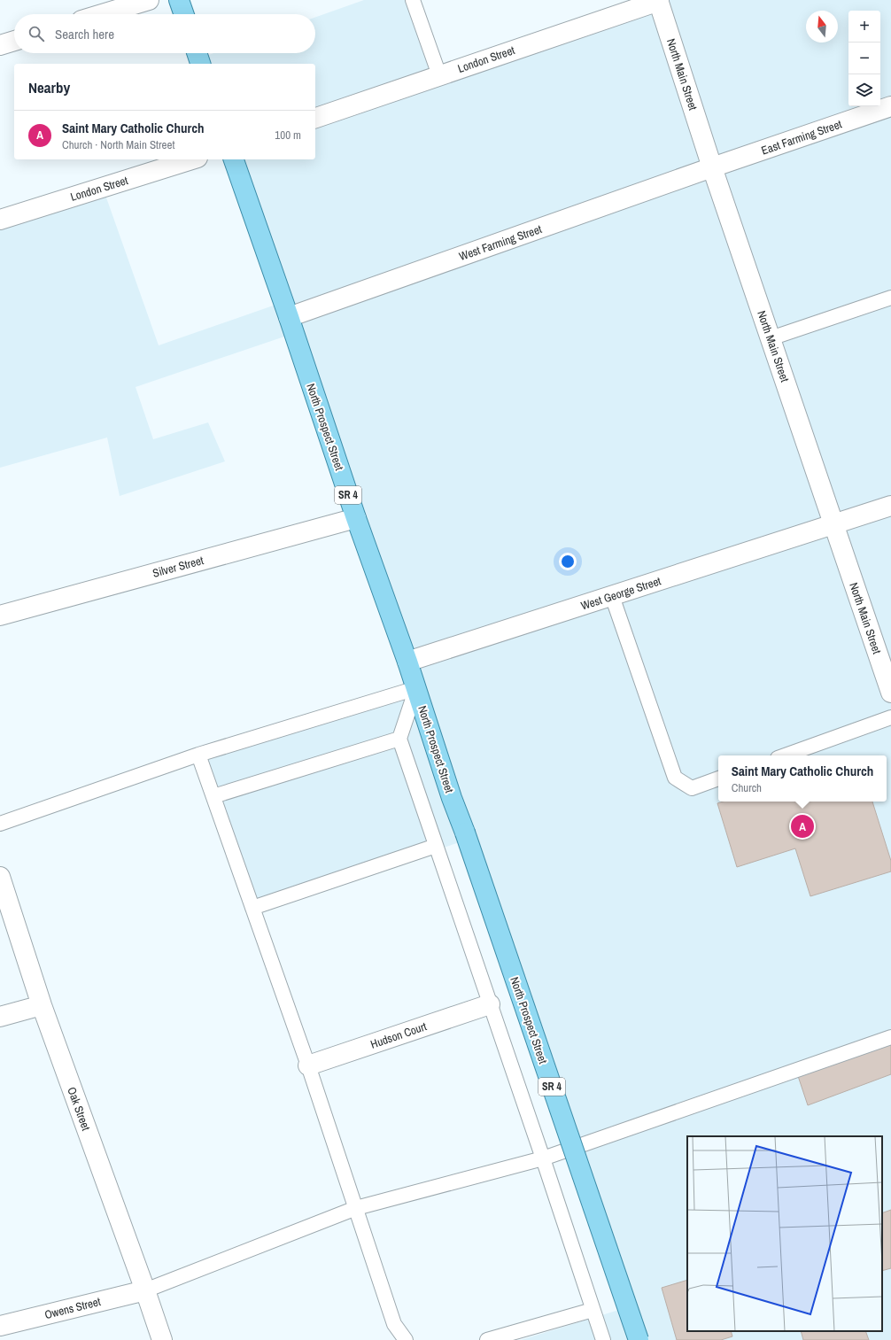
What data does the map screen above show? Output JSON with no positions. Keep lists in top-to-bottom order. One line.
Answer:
{"streets":{"main road":["North Prospect Street","SR 4"],"street":["London Street","North Main Street","East Farming Street","West Farming Street","Silver Street","West George Street","Hudson Court","Oak Street","Owens Street"]},"crossings":[["London Street","North Main Street"],["North Main Street","East Farming Street"],["North Main Street","West Farming Street"],["North Main Street","West George Street"],["East Farming Street","West Farming Street"],["West Farming Street","North Prospect Street"],["North Prospect Street","Silver Street"],["North Prospect Street","West George Street"],["Oak Street","Owens Street"]],"north":"top","page":{"map_buttons":["+","−"],"search":"Search here","heading":"Nearby","list":[{"mark":"A","name":"Saint Mary Catholic Church","note":"Church · North Main Street","value":"100 m"}],"popup":["Saint Mary Catholic Church","Church"],"pins":"A"}}
